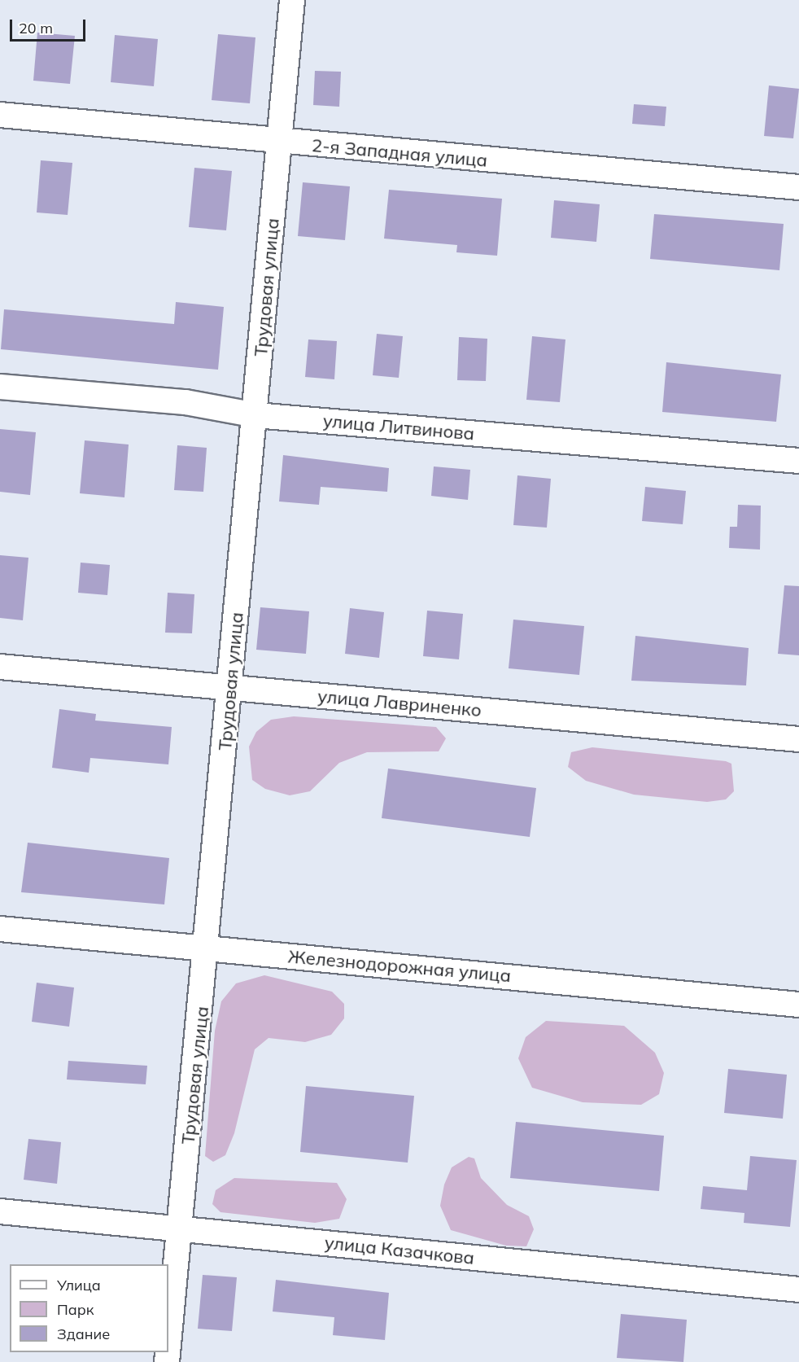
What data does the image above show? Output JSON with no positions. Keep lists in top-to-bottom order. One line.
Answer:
{"streets":{"street":["2-я Западная улица","Трудовая улица","улица Литвинова","улица Лавриненко","Железнодорожная улица","улица Казачкова"]},"crossings":[["2-я Западная улица","Трудовая улица"],["Трудовая улица","улица Литвинова"],["Трудовая улица","улица Лавриненко"],["Трудовая улица","Железнодорожная улица"],["Трудовая улица","улица Казачкова"]],"legend":["Улица","Парк","Здание"],"scale_bar":"20 m"}
